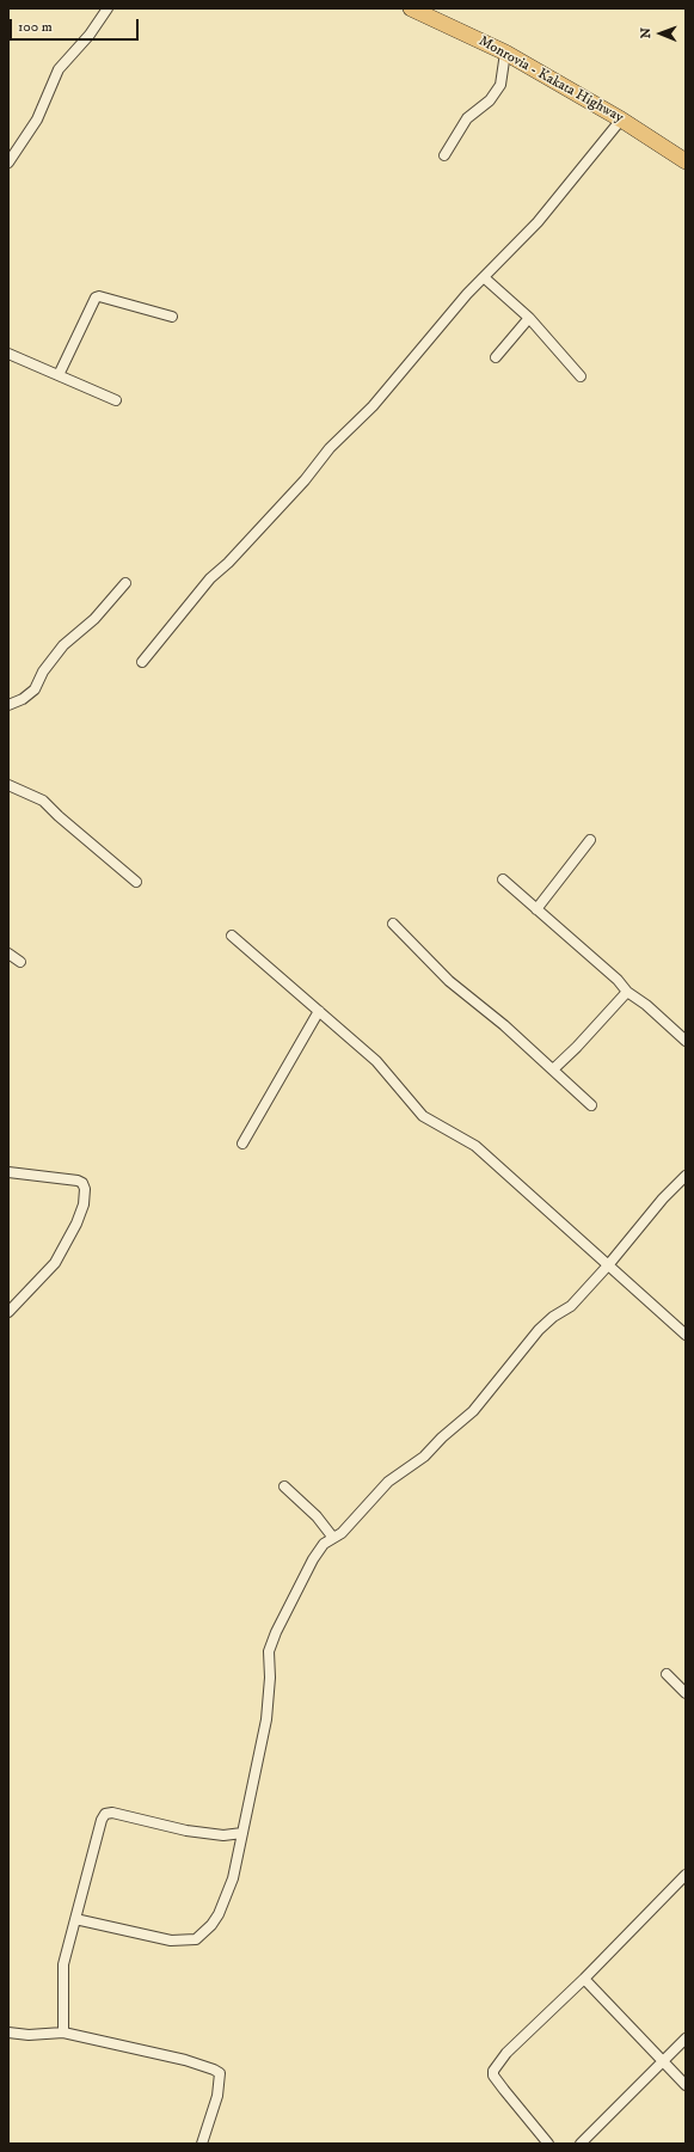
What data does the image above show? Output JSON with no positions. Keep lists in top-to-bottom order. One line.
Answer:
{"streets":{"highway":["Monrovia - Kakata Highway"]},"scale_bar":"100 m","north":"left"}
